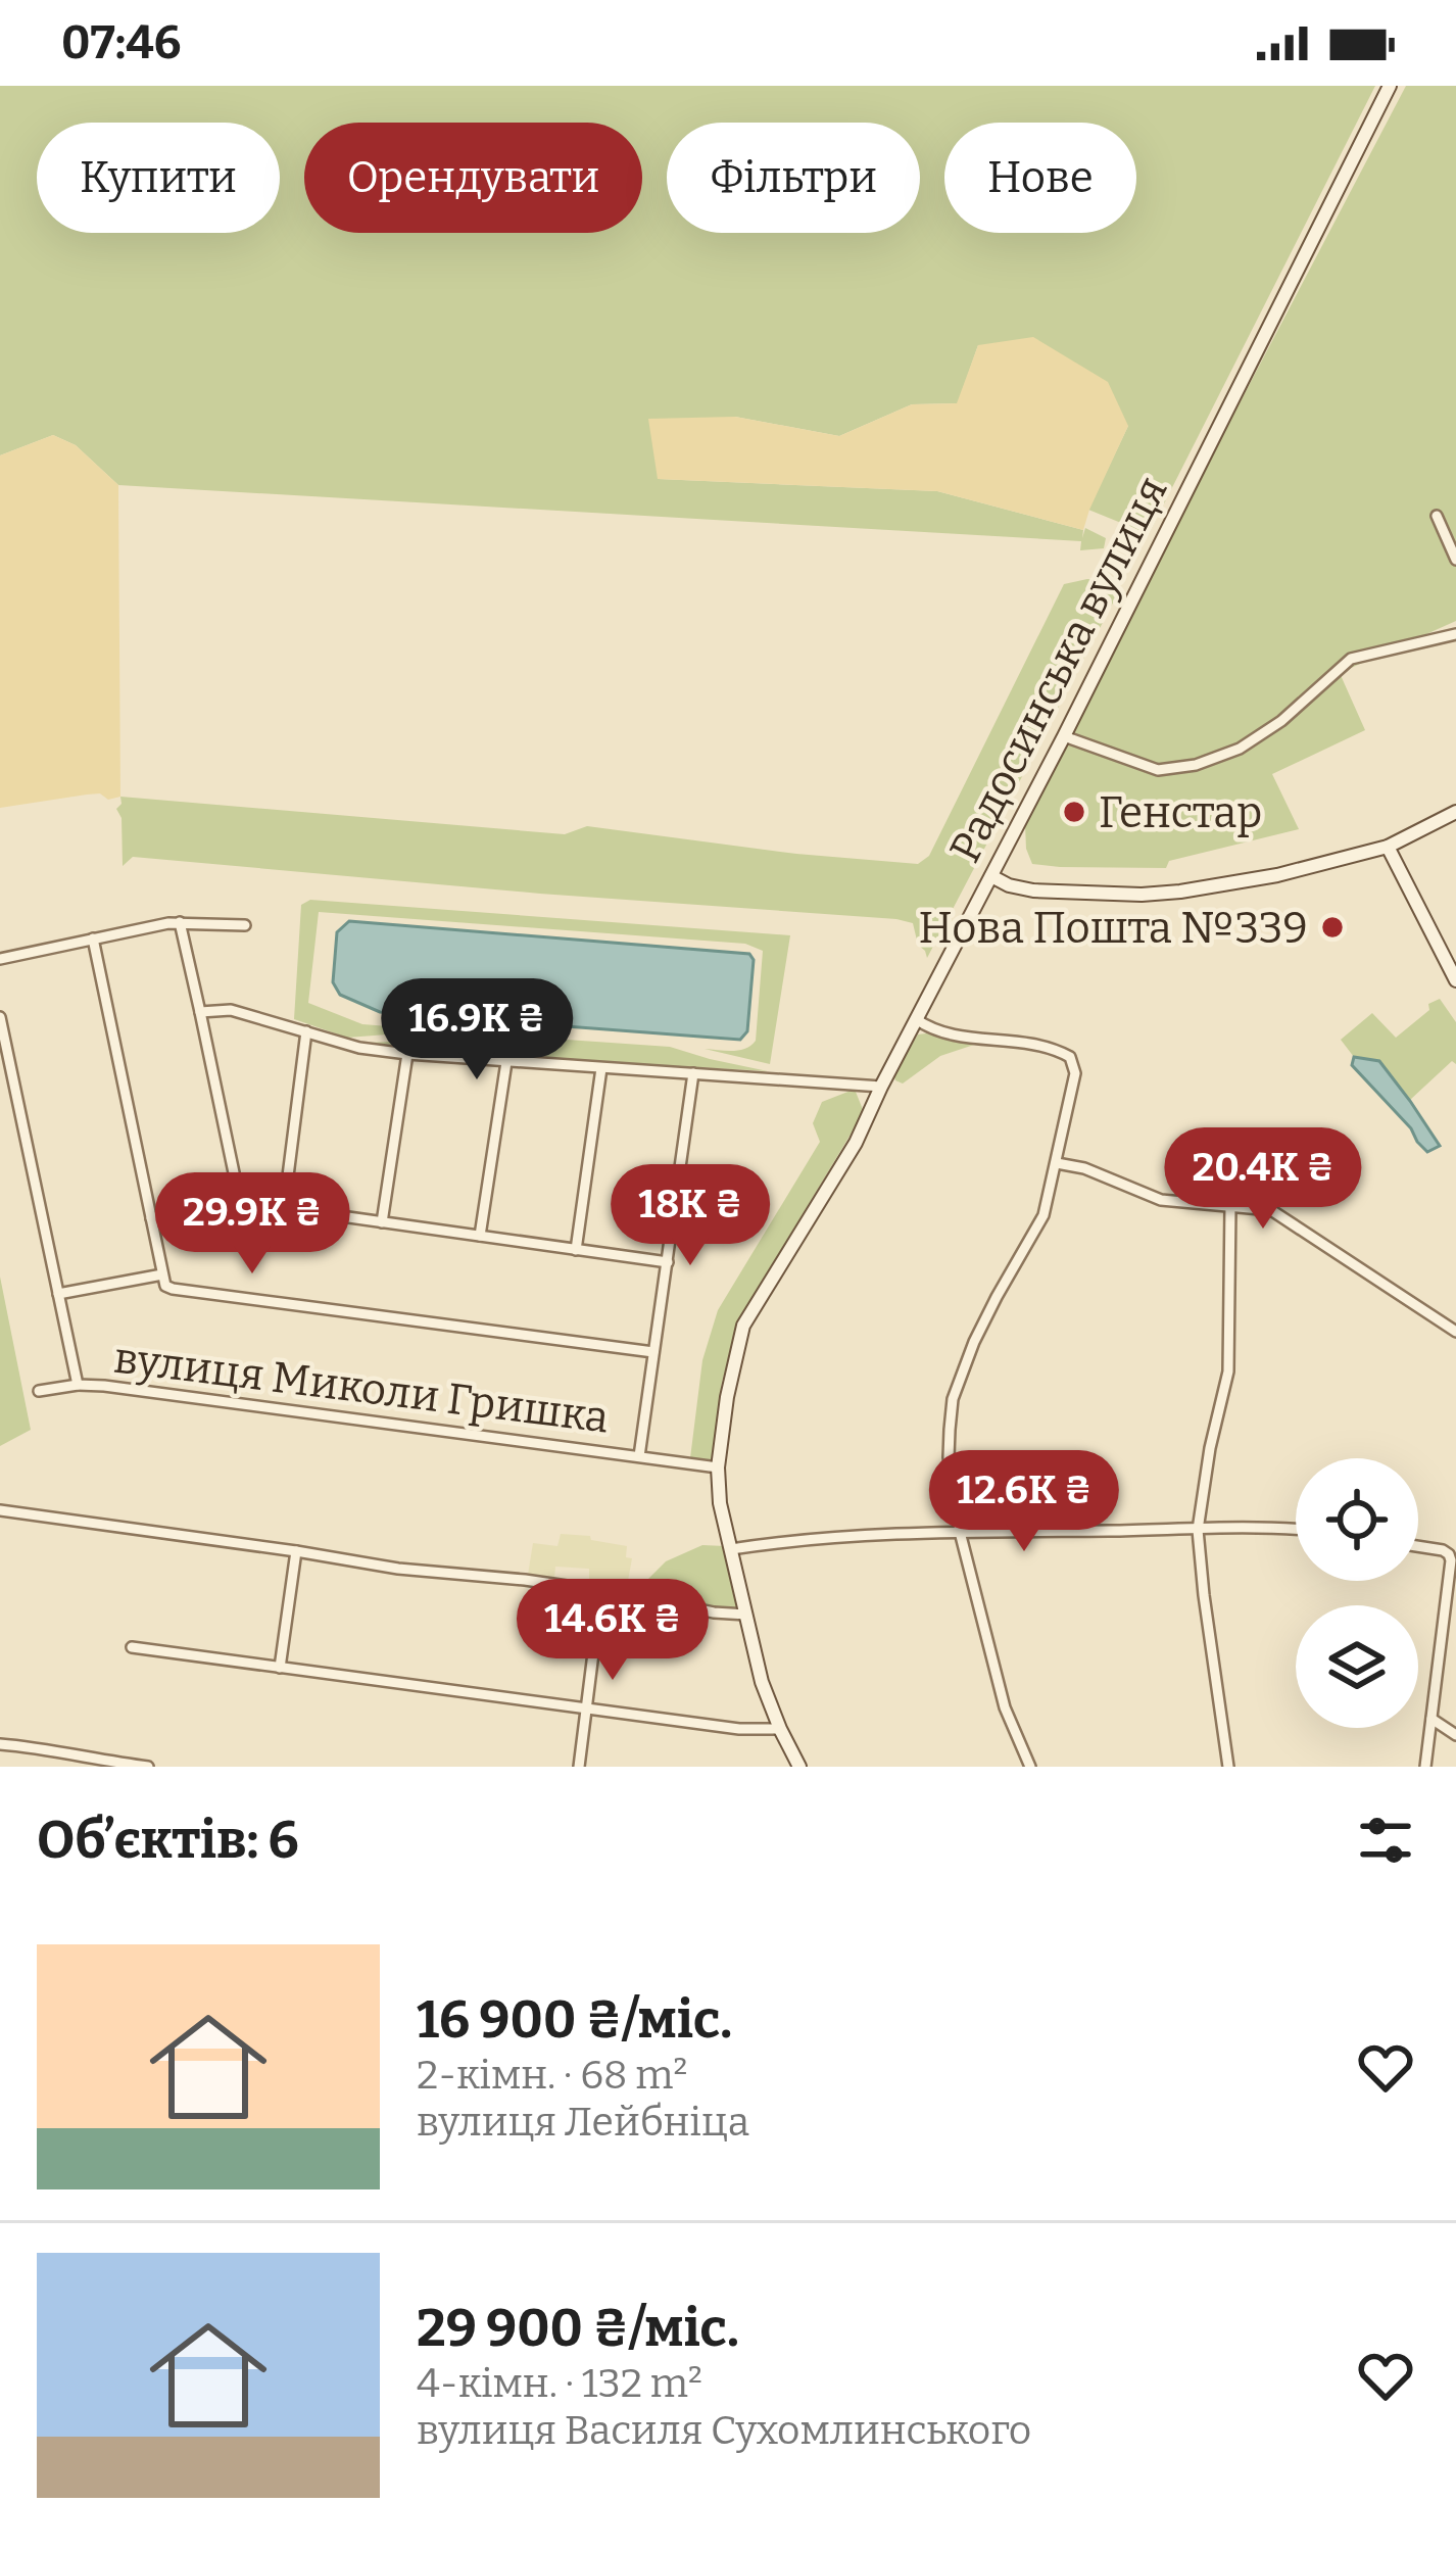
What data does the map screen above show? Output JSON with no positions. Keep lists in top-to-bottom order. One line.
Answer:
{"streets":{"main road":["Радосинська вулиця"],"street":["вулиця Миколи Гришка"]},"crossings":[["Радосинська вулиця","вулиця Миколи Гришка"]],"places":["Генстар","Нова Пошта №339"],"page":{"status":"07:46","chip":["Купити","Орендувати","Фільтри","Нове"],"price":["16.9K ₴","20.4K ₴","18K ₴","29.9K ₴","12.6K ₴","14.6K ₴"],"heading":"Об’єктів: 6","list":[{"name":"16 900 ₴/міс.","note":"2-кімн. · 68 m² · вулиця Лейбніца"},{"name":"29 900 ₴/міс.","note":"4-кімн. · 132 m² · вулиця Василя Сухомлинського"}]}}
